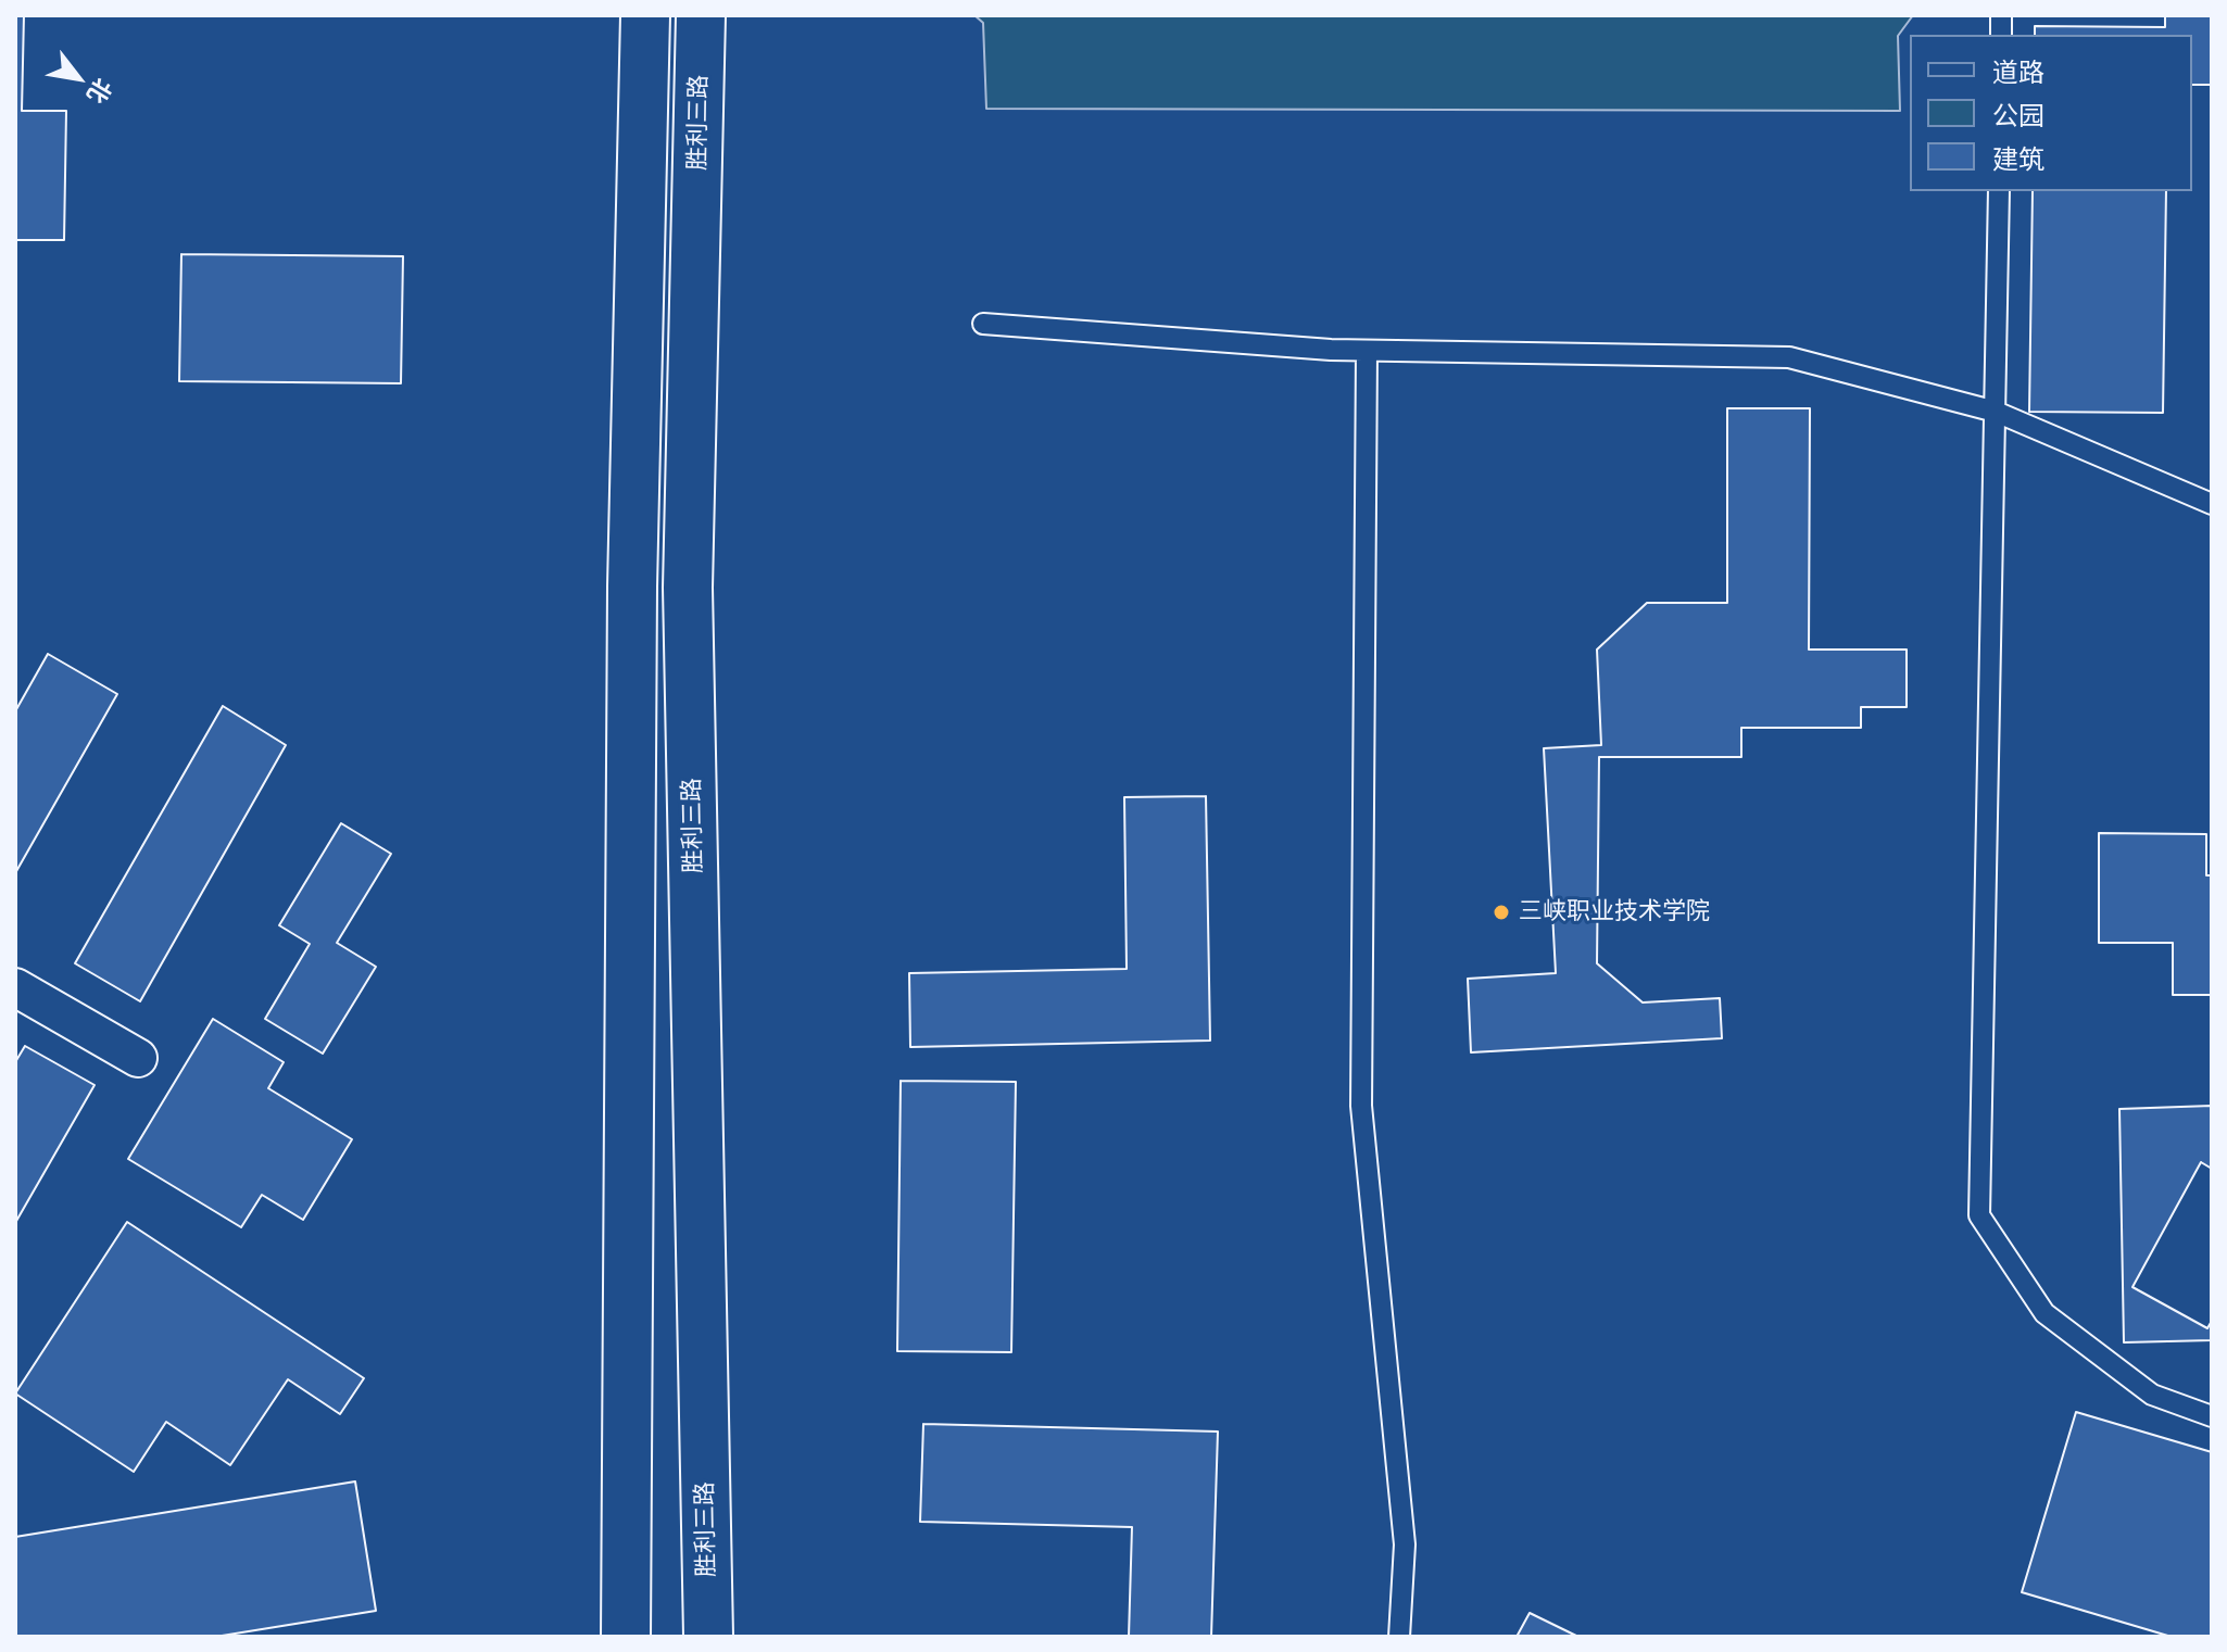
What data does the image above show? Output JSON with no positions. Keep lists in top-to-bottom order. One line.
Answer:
{"streets":{"main road":["胜利三路"]},"places":["三峡职业技术学院"],"legend":["道路","公园","建筑"],"north":"bottom right"}
